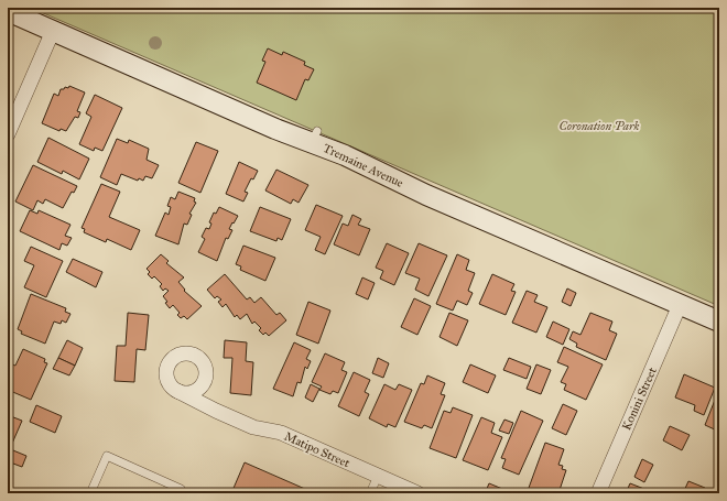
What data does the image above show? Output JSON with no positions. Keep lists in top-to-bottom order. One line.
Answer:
{"streets":{"main road":["Tremaine Avenue"],"street":["Konini Street","Matipo Street"]},"crossings":[["Tremaine Avenue","Konini Street"]],"parks":["Coronation Park"]}
